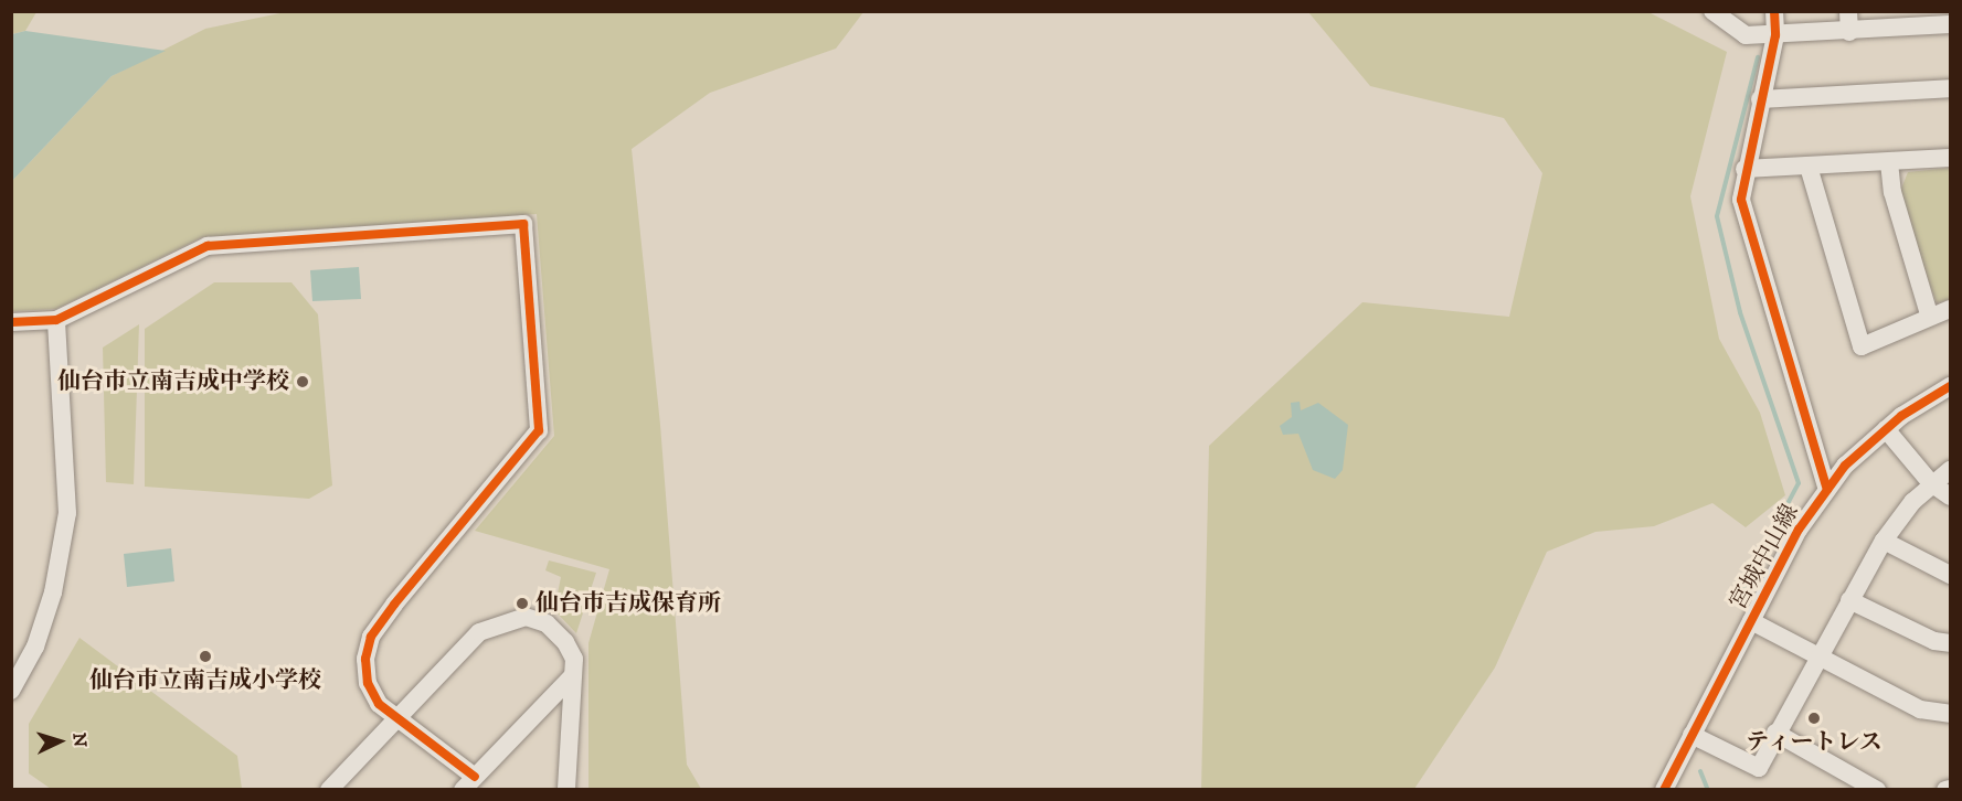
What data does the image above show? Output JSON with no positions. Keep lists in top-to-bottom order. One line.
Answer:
{"streets":{"street":["宮城中山線"]},"places":["仙台市立南吉成中学校","仙台市吉成保育所","仙台市立南吉成小学校","ティートレス"],"north":"right"}
